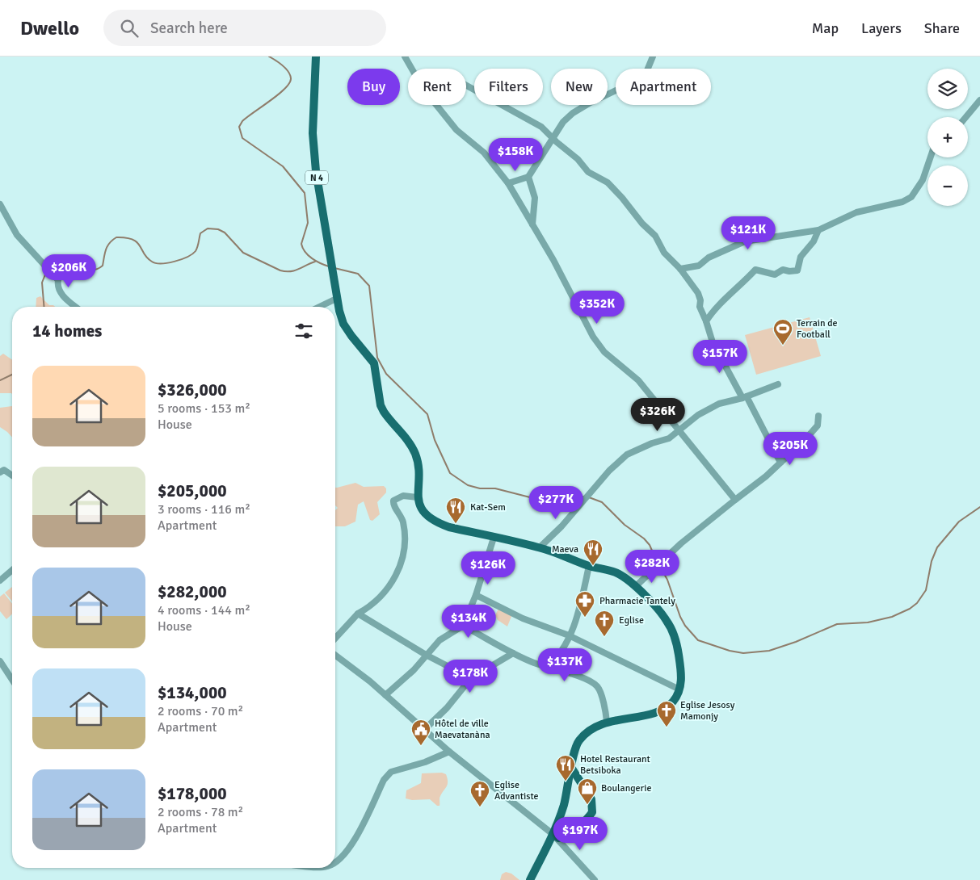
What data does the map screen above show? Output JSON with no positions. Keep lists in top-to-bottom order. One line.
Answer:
{"streets":{"main road":["N 4"]},"places":{"sports":["Terrain de Football"],"restaurant":["Kat-Sem","Maeva","Hotel Restaurant Betsiboka"],"pharmacy":["Pharmacie Tantely"],"church":["Eglise","Eglise Jesosy Mamonjy","Eglise Advantiste"],"public building":["Hôtel de ville Maevatanàna"],"shop":["Boulangerie"]},"page":{"header":"Dwello","search":"Search here","nav":["Map","Layers","Share"],"map_buttons":["+","−"],"chip":["Buy","Rent","Filters","New","Apartment"],"price":["$158K","$121K","$206K","$352K","$157K","$326K","$205K","$277K","$282K","$126K","$134K","$137K","$178K","$197K"],"heading":"14 homes","list":[{"name":"$326,000","note":"5 rooms · 153 m² · House"},{"name":"$205,000","note":"3 rooms · 116 m² · Apartment"},{"name":"$282,000","note":"4 rooms · 144 m² · House"},{"name":"$134,000","note":"2 rooms · 70 m² · Apartment"},{"name":"$178,000","note":"2 rooms · 78 m² · Apartment"}]}}
